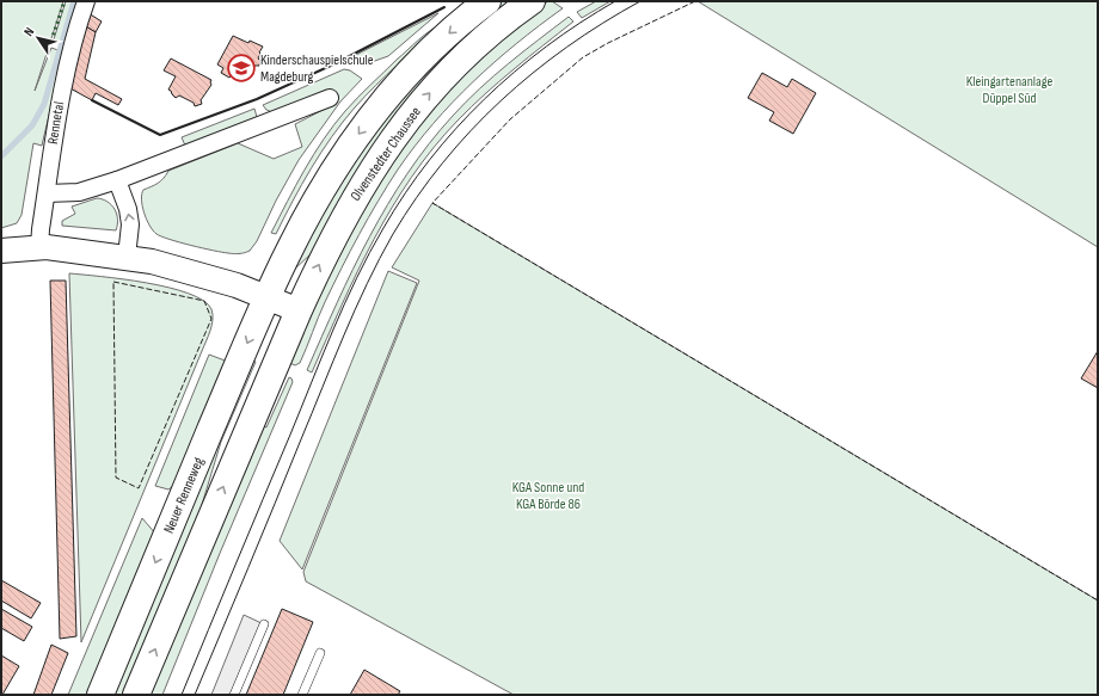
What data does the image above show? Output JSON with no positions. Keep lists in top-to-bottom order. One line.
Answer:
{"streets":{"main road":["Olvenstedter Chaussee","Neuer Renneweg"],"street":["Rennetal"]},"parks":["Kleingartenanlage Düppel Süd","KGA Sonne und KGA Börde 86"],"places":{"school or university":["Kinderschauspielschule Magdeburg"]},"north":"top left"}
